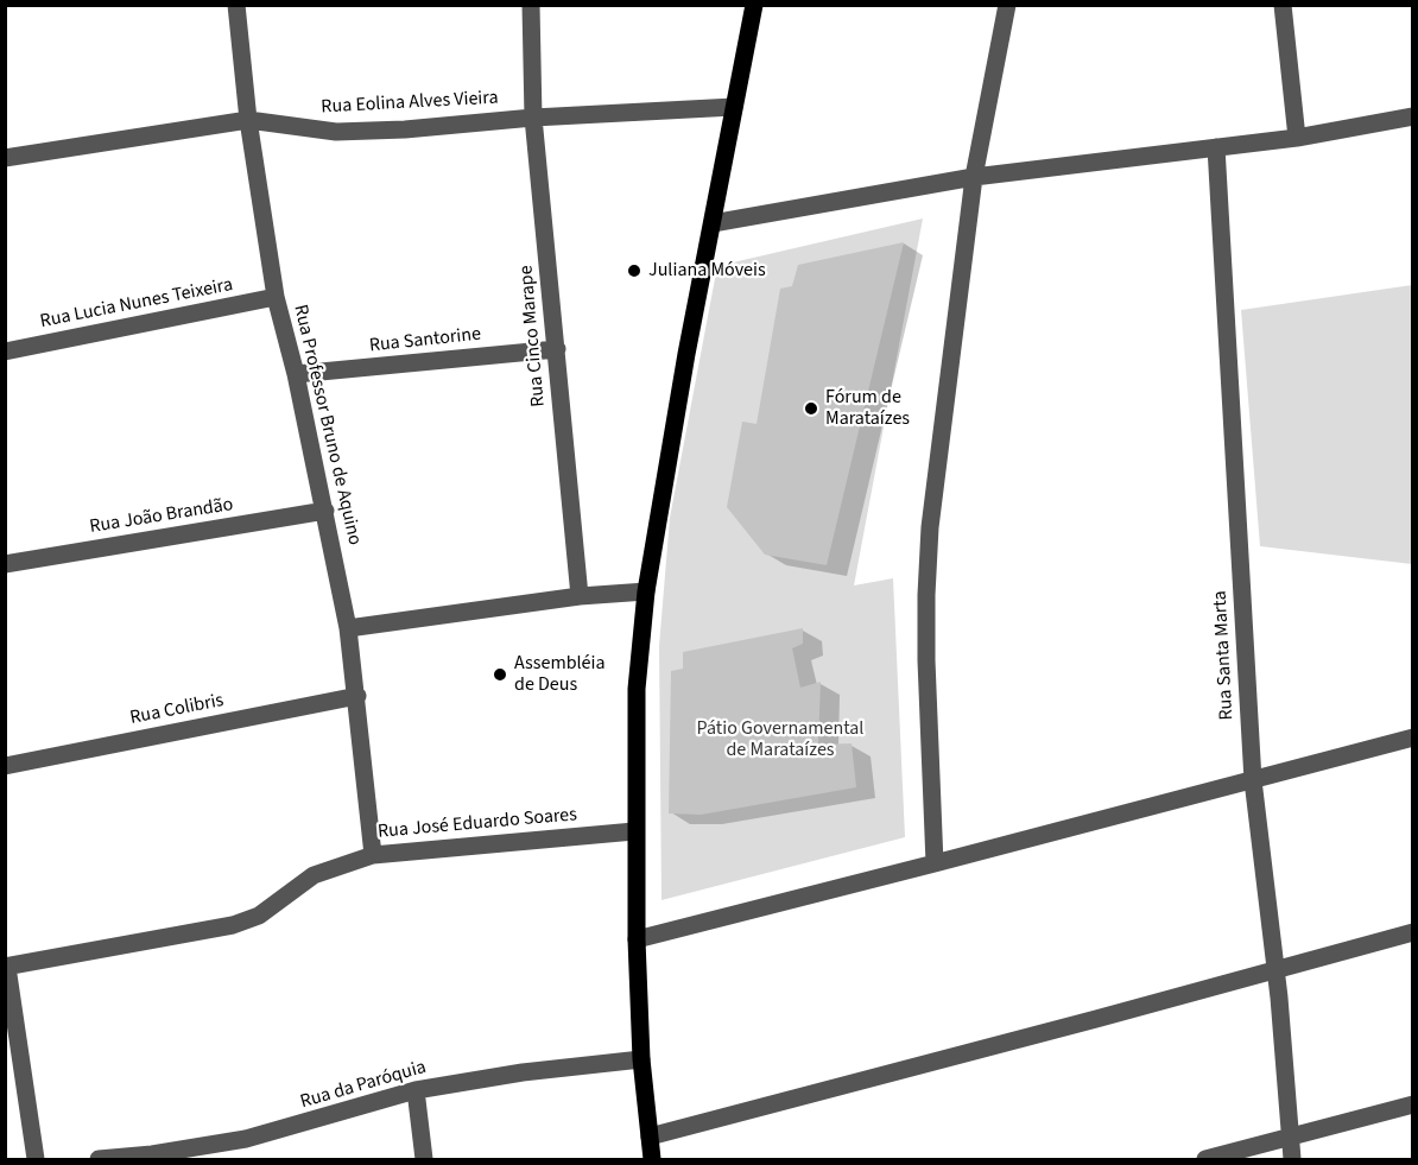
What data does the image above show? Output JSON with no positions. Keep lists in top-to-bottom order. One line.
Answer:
{"streets":{"street":["Rua Eolina Alves Vieira","Rua Lucia Nunes Teixeira","Rua Cinco Marape","Rua Santorine","Rua Professor Bruno de Aquino","Rua João Brandão","Rua Santa Marta","Rua Colibris","Rua José Eduardo Soares","Rua da Paróquia"]},"crossings":[["Rua Eolina Alves Vieira","Rua Cinco Marape"],["Rua Eolina Alves Vieira","Rua Professor Bruno de Aquino"],["Rua Lucia Nunes Teixeira","Rua Professor Bruno de Aquino"],["Rua Cinco Marape","Rua Santorine"],["Rua Santorine","Rua Professor Bruno de Aquino"],["Rua Professor Bruno de Aquino","Rua João Brandão"],["Rua Professor Bruno de Aquino","Rua Colibris"],["Rua Professor Bruno de Aquino","Rua José Eduardo Soares"]],"parks":["Pátio Governamental de Marataízes"],"places":["Juliana Móveis","Fórum de Marataízes","Assembléia de Deus"]}
